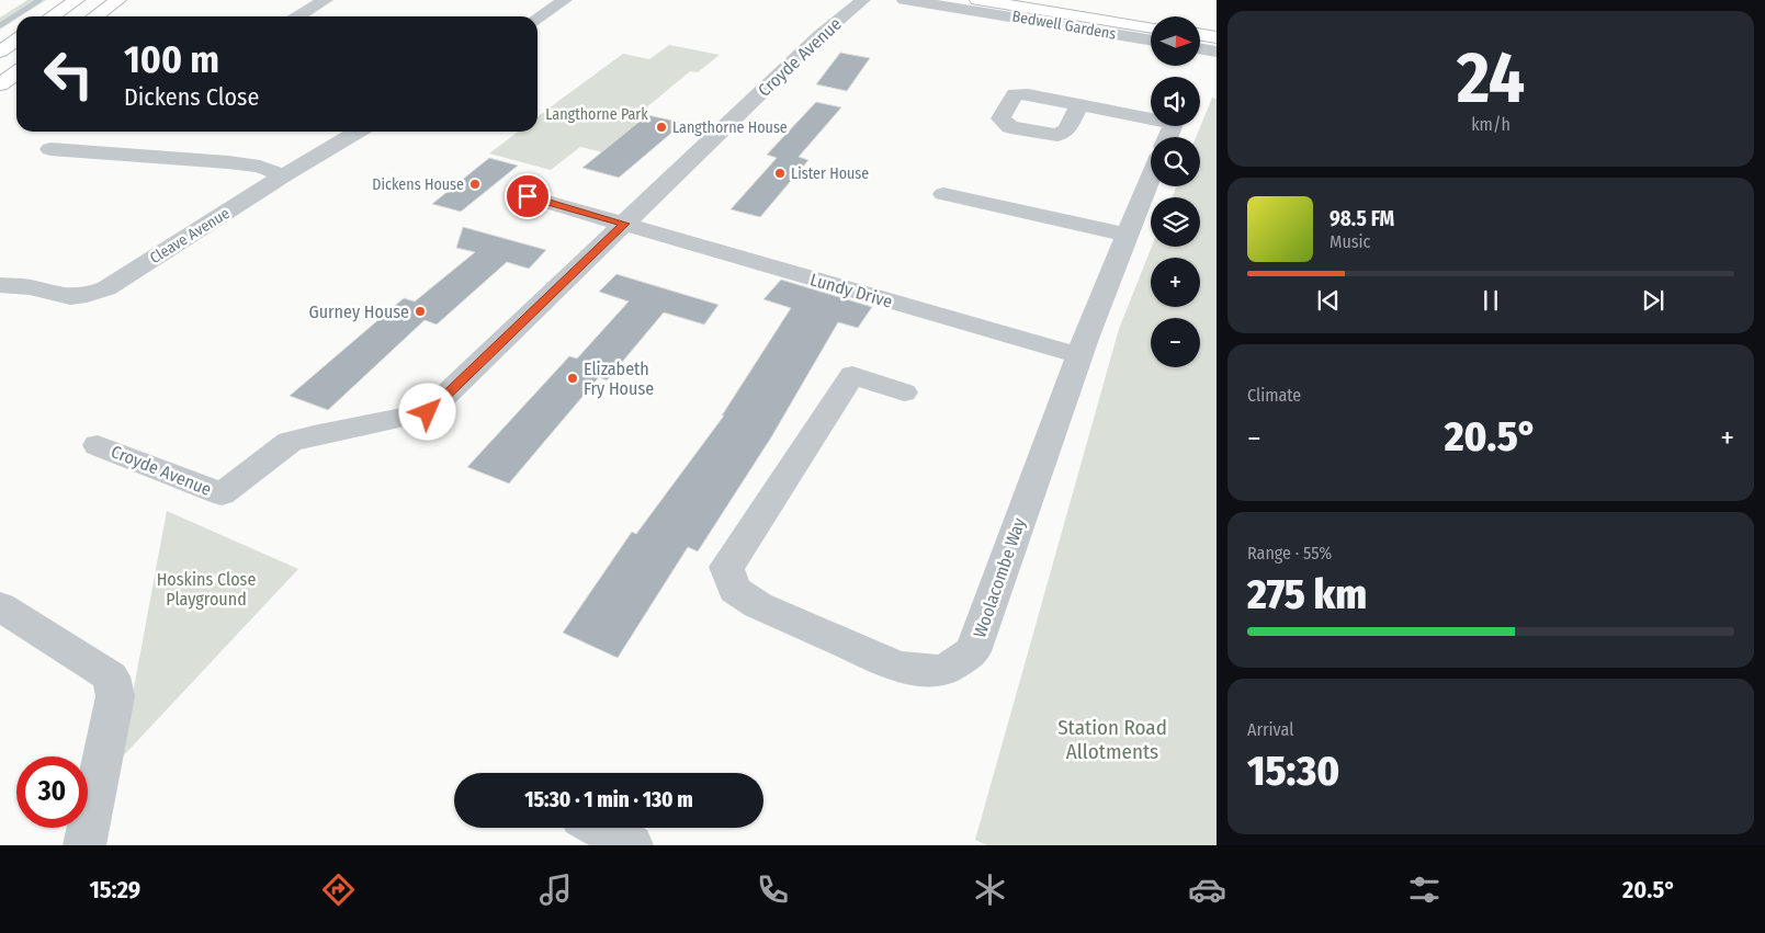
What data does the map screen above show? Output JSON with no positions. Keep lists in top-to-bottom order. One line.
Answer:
{"streets":{"street":["Bedwell Gardens","Croyde Avenue","Cleave Avenue","Lundy Drive","Woolacombe Way"]},"crossings":[["Croyde Avenue","Lundy Drive"],["Lundy Drive","Woolacombe Way"]],"parks":["Langthorne Park","Hoskins Close Playground","Station Road Allotments"],"places":["Langthorne House","Lister House","Dickens House","Gurney House","Elizabeth Fry House"],"north":"right","page":{"tile":[["24","km/h"],"Climate",["Range · 55%","275 km"],["Arrival","15:30"]],"map_buttons":["+","−"],"turn":["100 m","Dickens Close"],"song":["98.5 FM","Music"],"heat":["−","20.5°","+"],"limit":"30","trip":"15:30 · 1 min · 130 m","tabs":["15:29","20.5°"]}}
